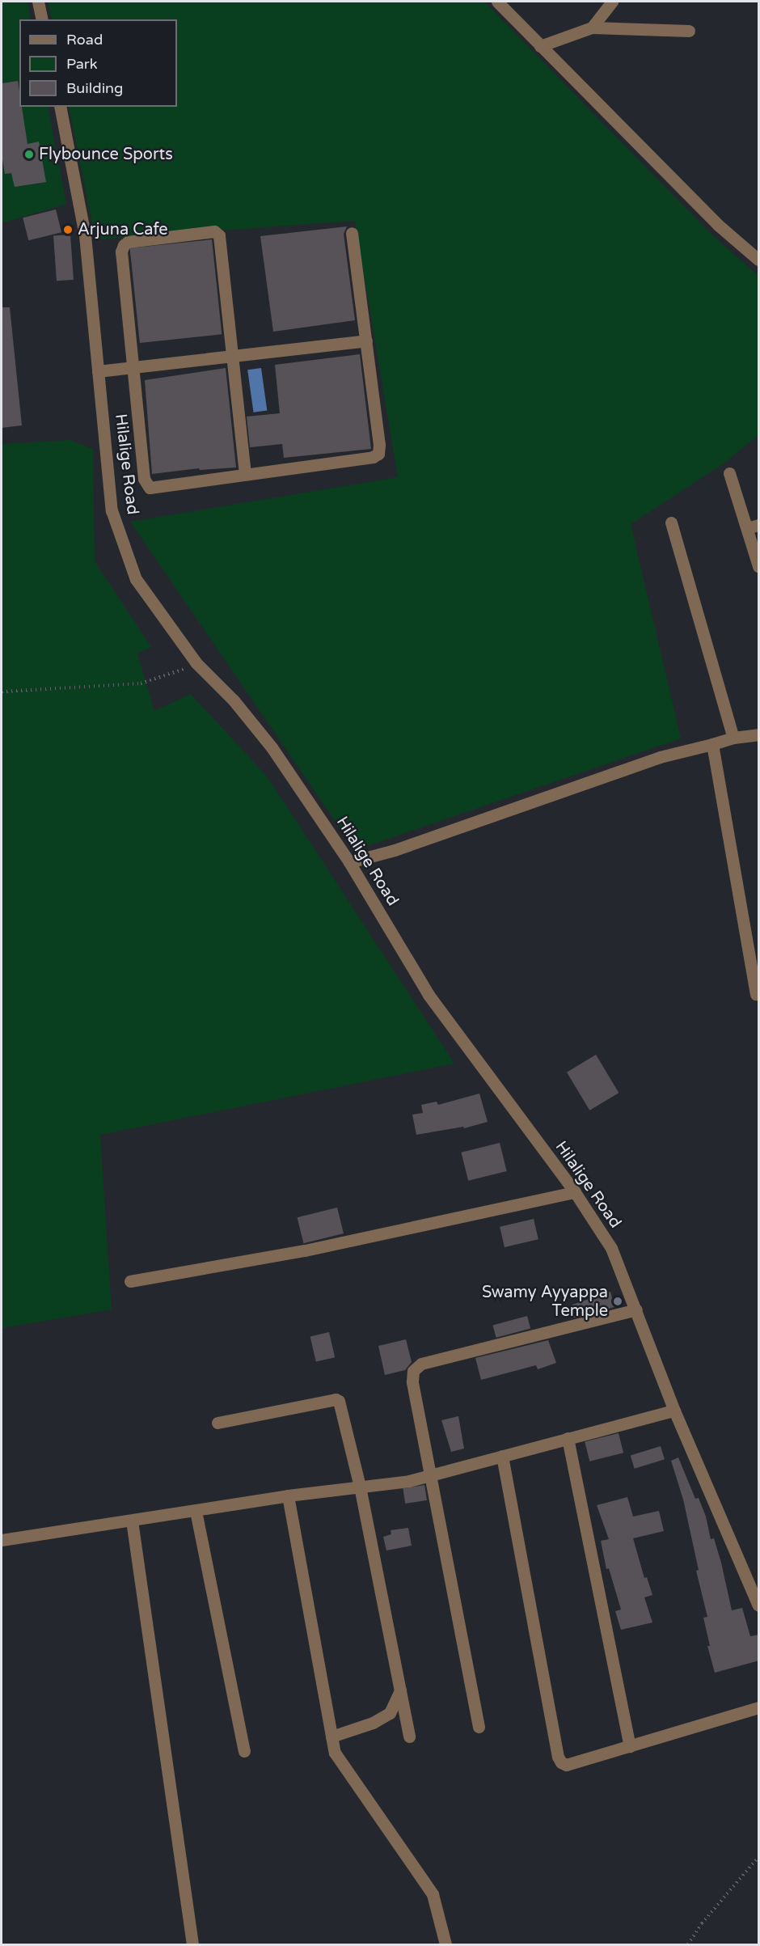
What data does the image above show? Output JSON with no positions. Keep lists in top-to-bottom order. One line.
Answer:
{"streets":{"street":["Hilalige Road"]},"places":["Flybounce Sports","Arjuna Cafe","Swamy Ayyappa Temple"],"legend":["Road","Park","Building"]}
